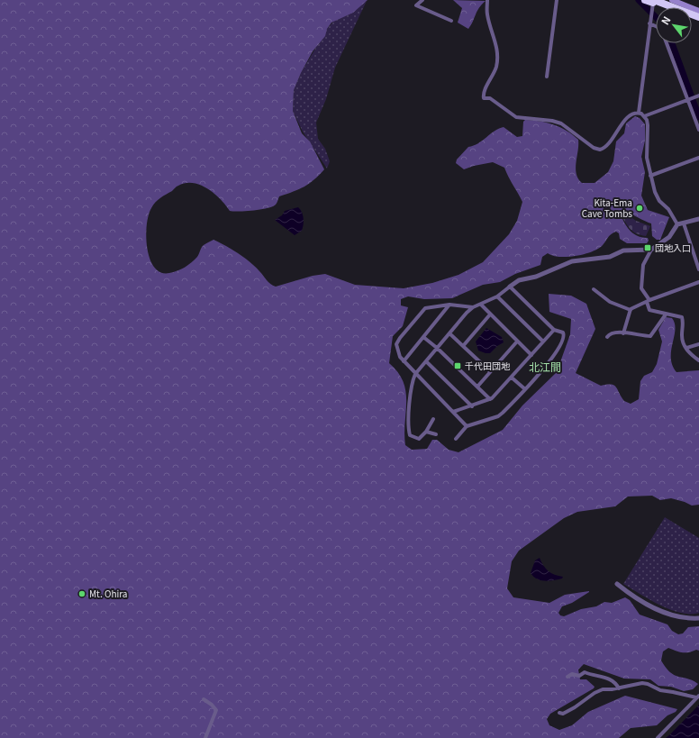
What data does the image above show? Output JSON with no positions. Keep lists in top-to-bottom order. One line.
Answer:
{"districts":["北江間"],"places":{"other":["Kita-Ema Cave Tombs","Mt. Ohira"],"transit":["団地入口","千代田団地"]},"north":"top left"}
